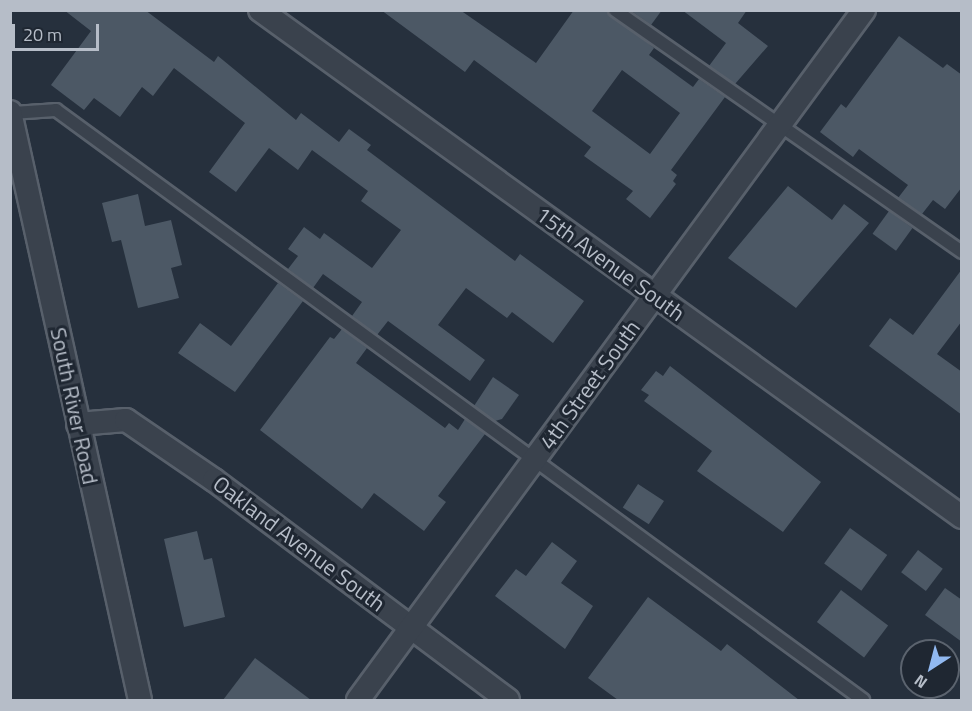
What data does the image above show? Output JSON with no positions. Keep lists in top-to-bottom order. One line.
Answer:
{"streets":{"street":["15th Avenue South","4th Street South","South River Road","Oakland Avenue South"]},"crossings":[["15th Avenue South","4th Street South"],["4th Street South","Oakland Avenue South"],["South River Road","Oakland Avenue South"]],"scale_bar":"20 m","north":"bottom left"}
